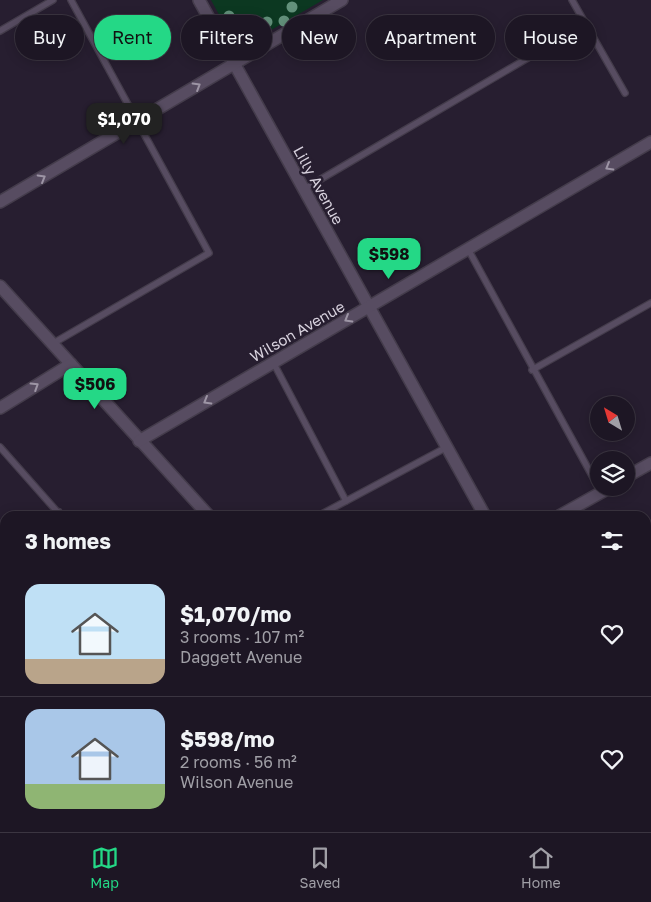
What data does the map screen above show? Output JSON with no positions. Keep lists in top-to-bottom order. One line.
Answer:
{"streets":{"street":["Lilly Avenue","Wilson Avenue"]},"crossings":[["Lilly Avenue","Wilson Avenue"]],"one_way":["Wilson Avenue"],"north":"top left","page":{"chip":["Buy","Rent","Filters","New","Apartment","House"],"price":["$1,070","$598","$506"],"heading":"3 homes","list":[{"name":"$1,070/mo","note":"3 rooms · 107 m² · Daggett Avenue"},{"name":"$598/mo","note":"2 rooms · 56 m² · Wilson Avenue"}],"tabs":["Map","Saved","Home"]}}
